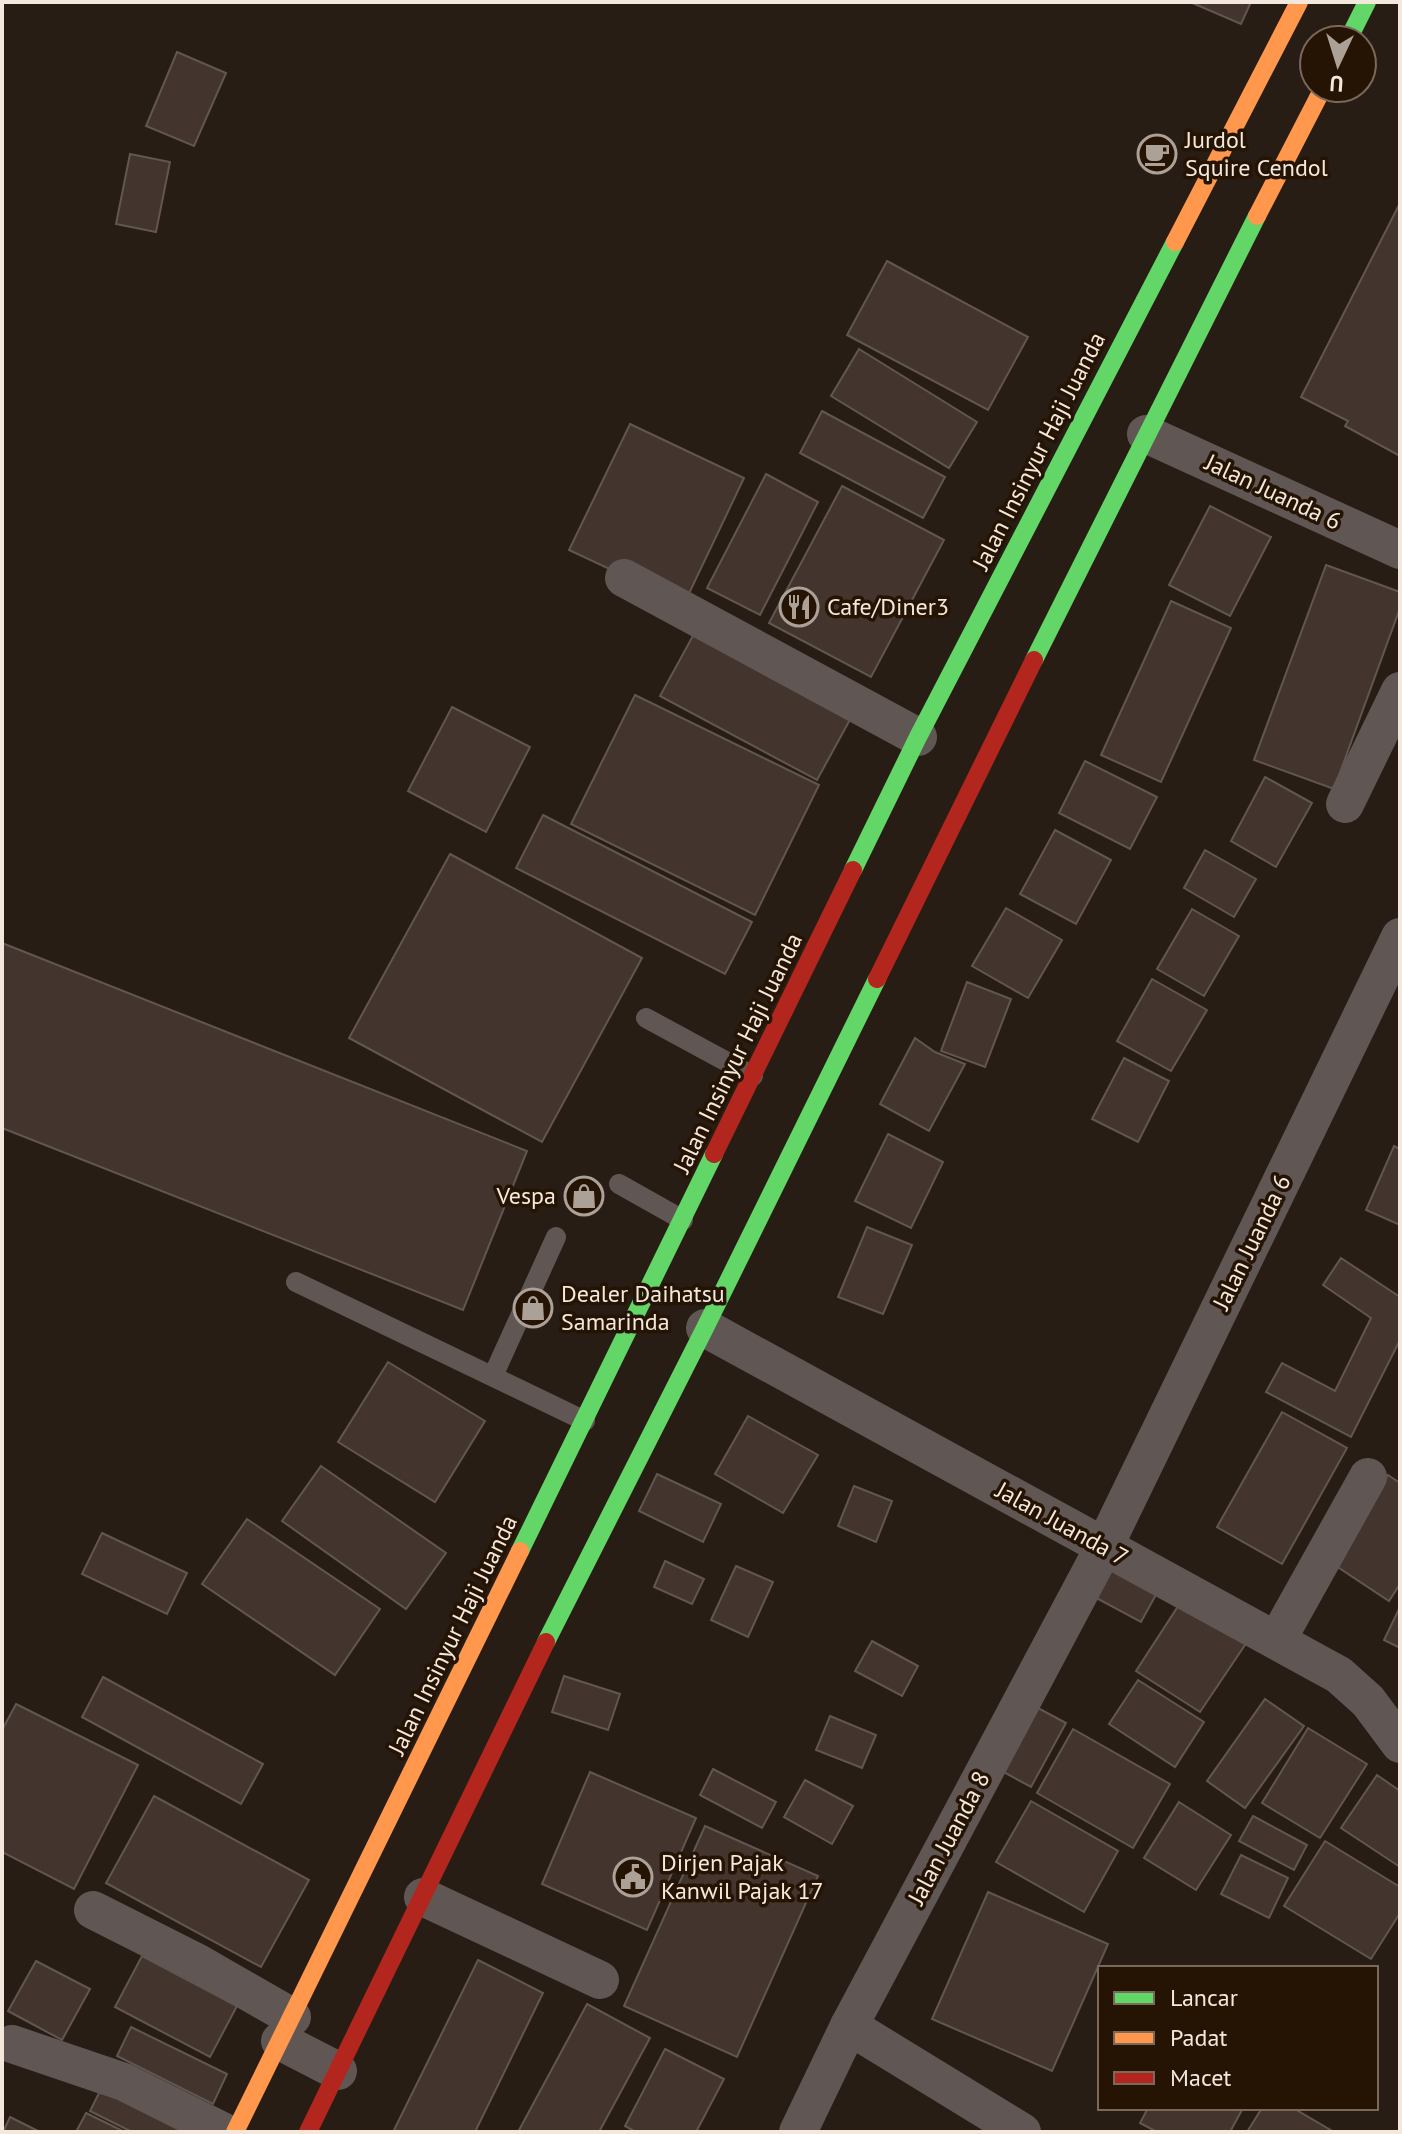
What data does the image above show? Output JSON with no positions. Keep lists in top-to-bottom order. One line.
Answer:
{"streets":{"highway":["Jalan Insinyur Haji Juanda"],"street":["Jalan Juanda 6","Jalan Juanda 7","Jalan Juanda 8"]},"crossings":[["Jalan Juanda 6","Jalan Juanda 7"],["Jalan Juanda 6","Jalan Juanda 8"],["Jalan Juanda 7","Jalan Juanda 8"]],"places":{"cafe":["Jurdol Squire Cendol"],"restaurant":["Cafe/Diner3"],"shop":["Vespa","Dealer Daihatsu Samarinda"],"public building":["Dirjen Pajak Kanwil Pajak 17"]},"legend":["Lancar","Padat","Macet"],"north":"bottom"}
